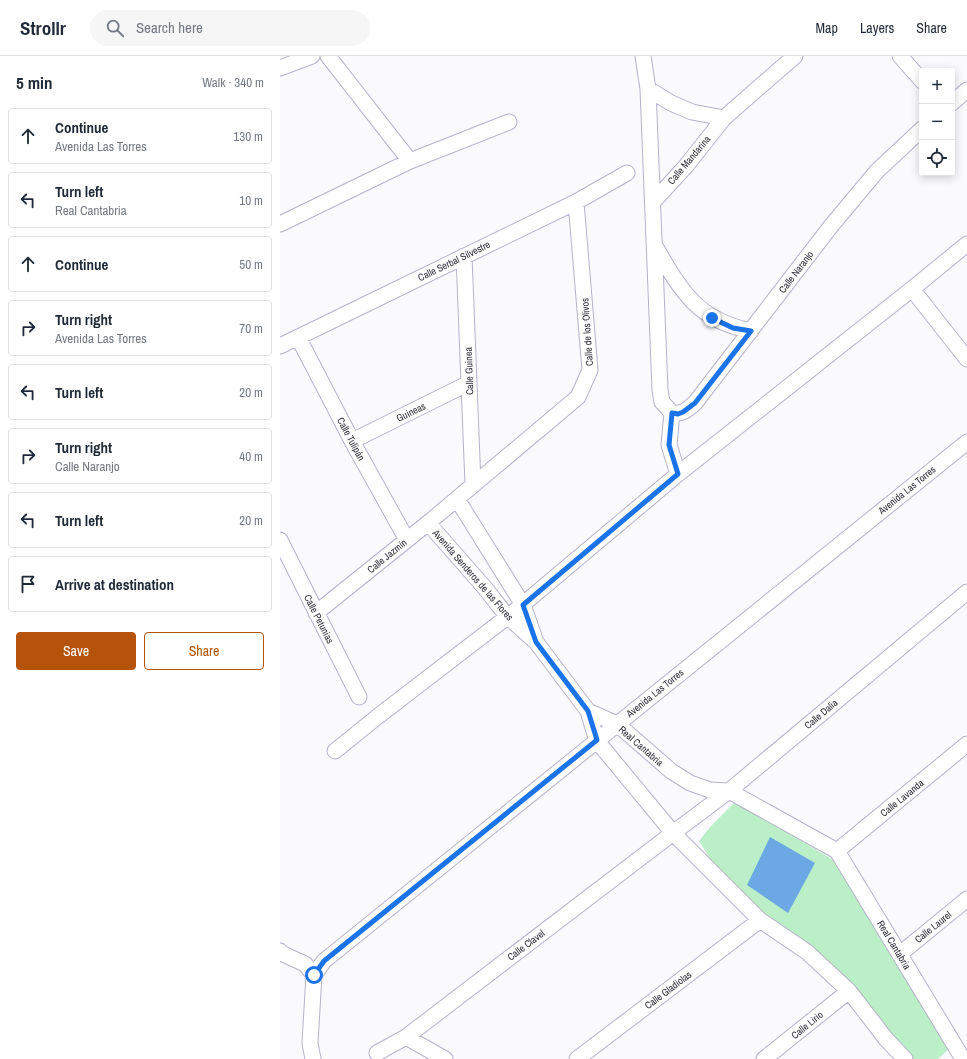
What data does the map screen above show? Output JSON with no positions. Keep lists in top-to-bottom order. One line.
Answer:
{"streets":{"street":["Calle Mandarina","Calle Serbal Silvestre","Calle Naranjo","Calle de los Olivos","Calle Guinea","Guineas","Calle Tulipán","Avenida Las Torres","Calle Jazmín","Avenida Senderos de las Flores","Calle Petunias","Calle Dalia","Real Cantabria","Calle Lavanda","Calle Laurel","Calle Clavel","Calle Gladiolas","Calle Lirio"]},"crossings":[["Calle Serbal Silvestre","Calle de los Olivos"],["Calle Serbal Silvestre","Calle Guinea"],["Calle Serbal Silvestre","Calle Tulipán"],["Calle de los Olivos","Calle Guinea"],["Calle de los Olivos","Calle Jazmín"],["Calle de los Olivos","Avenida Senderos de las Flores"],["Calle Guinea","Guineas"],["Guineas","Calle Tulipán"],["Calle Tulipán","Calle Jazmín"],["Avenida Las Torres","Real Cantabria"],["Calle Jazmín","Avenida Senderos de las Flores"],["Calle Jazmín","Calle Petunias"],["Avenida Senderos de las Flores","Real Cantabria"],["Calle Dalia","Real Cantabria"],["Calle Dalia","Calle Clavel"],["Real Cantabria","Calle Lavanda"],["Real Cantabria","Calle Laurel"]],"page":{"header":"Strollr","search":"Search here","nav":["Map","Layers","Share"],"heading":["5 min","Walk · 340 m"],"map_buttons":["+","−"],"list":[["Continue","Avenida Las Torres","130 m"],["Turn left","Real Cantabria","10 m"],["Continue","50 m"],["Turn right","Avenida Las Torres","70 m"],["Turn left","20 m"],["Turn right","Calle Naranjo","40 m"],["Turn left","20 m"],"Arrive at destination"],"buttons":["Save","Share"]}}
